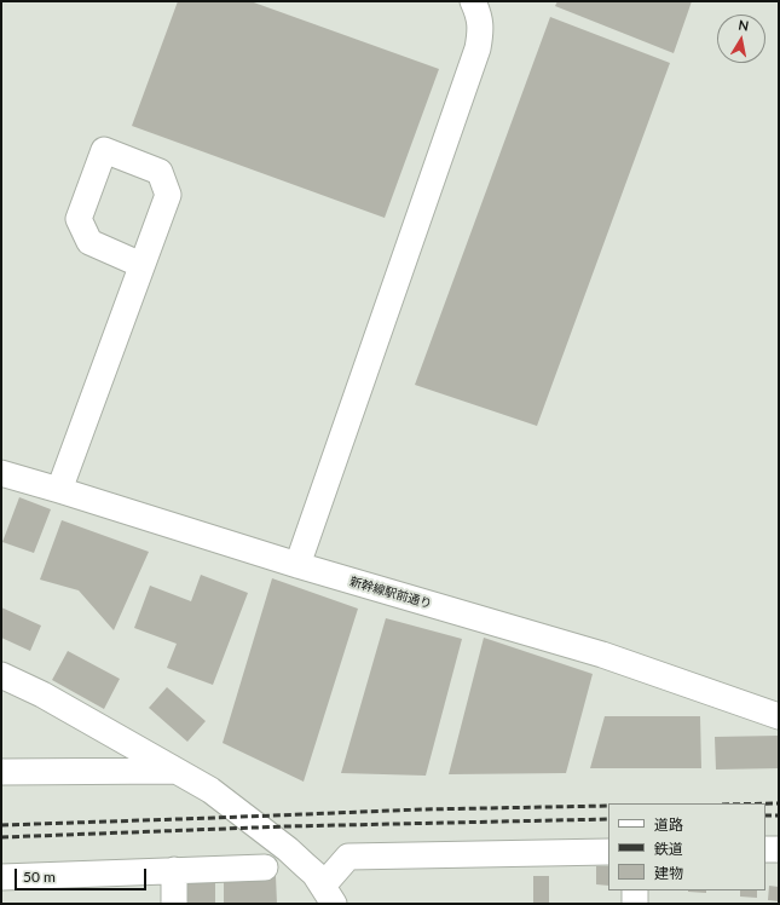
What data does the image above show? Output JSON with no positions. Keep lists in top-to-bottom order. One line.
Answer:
{"streets":{"street":["新幹線駅前通り"]},"legend":["道路","鉄道","建物"],"scale_bar":"50 m","north":"top"}
